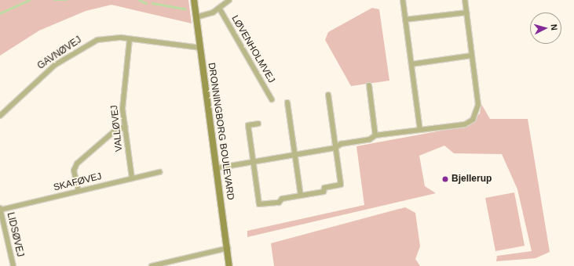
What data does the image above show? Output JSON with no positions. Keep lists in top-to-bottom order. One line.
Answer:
{"streets":{"street":["LØVENHOLMVEJ","GAVNØVEJ","VALLØVEJ","DRONNINGBORG BOULEVARD","SKAFØVEJ","LIDSØVEJ"]},"crossings":[["GAVNØVEJ","VALLØVEJ"],["GAVNØVEJ","DRONNINGBORG BOULEVARD"],["VALLØVEJ","SKAFØVEJ"],["SKAFØVEJ","LIDSØVEJ"]],"places":["Bjellerup"],"north":"right"}
